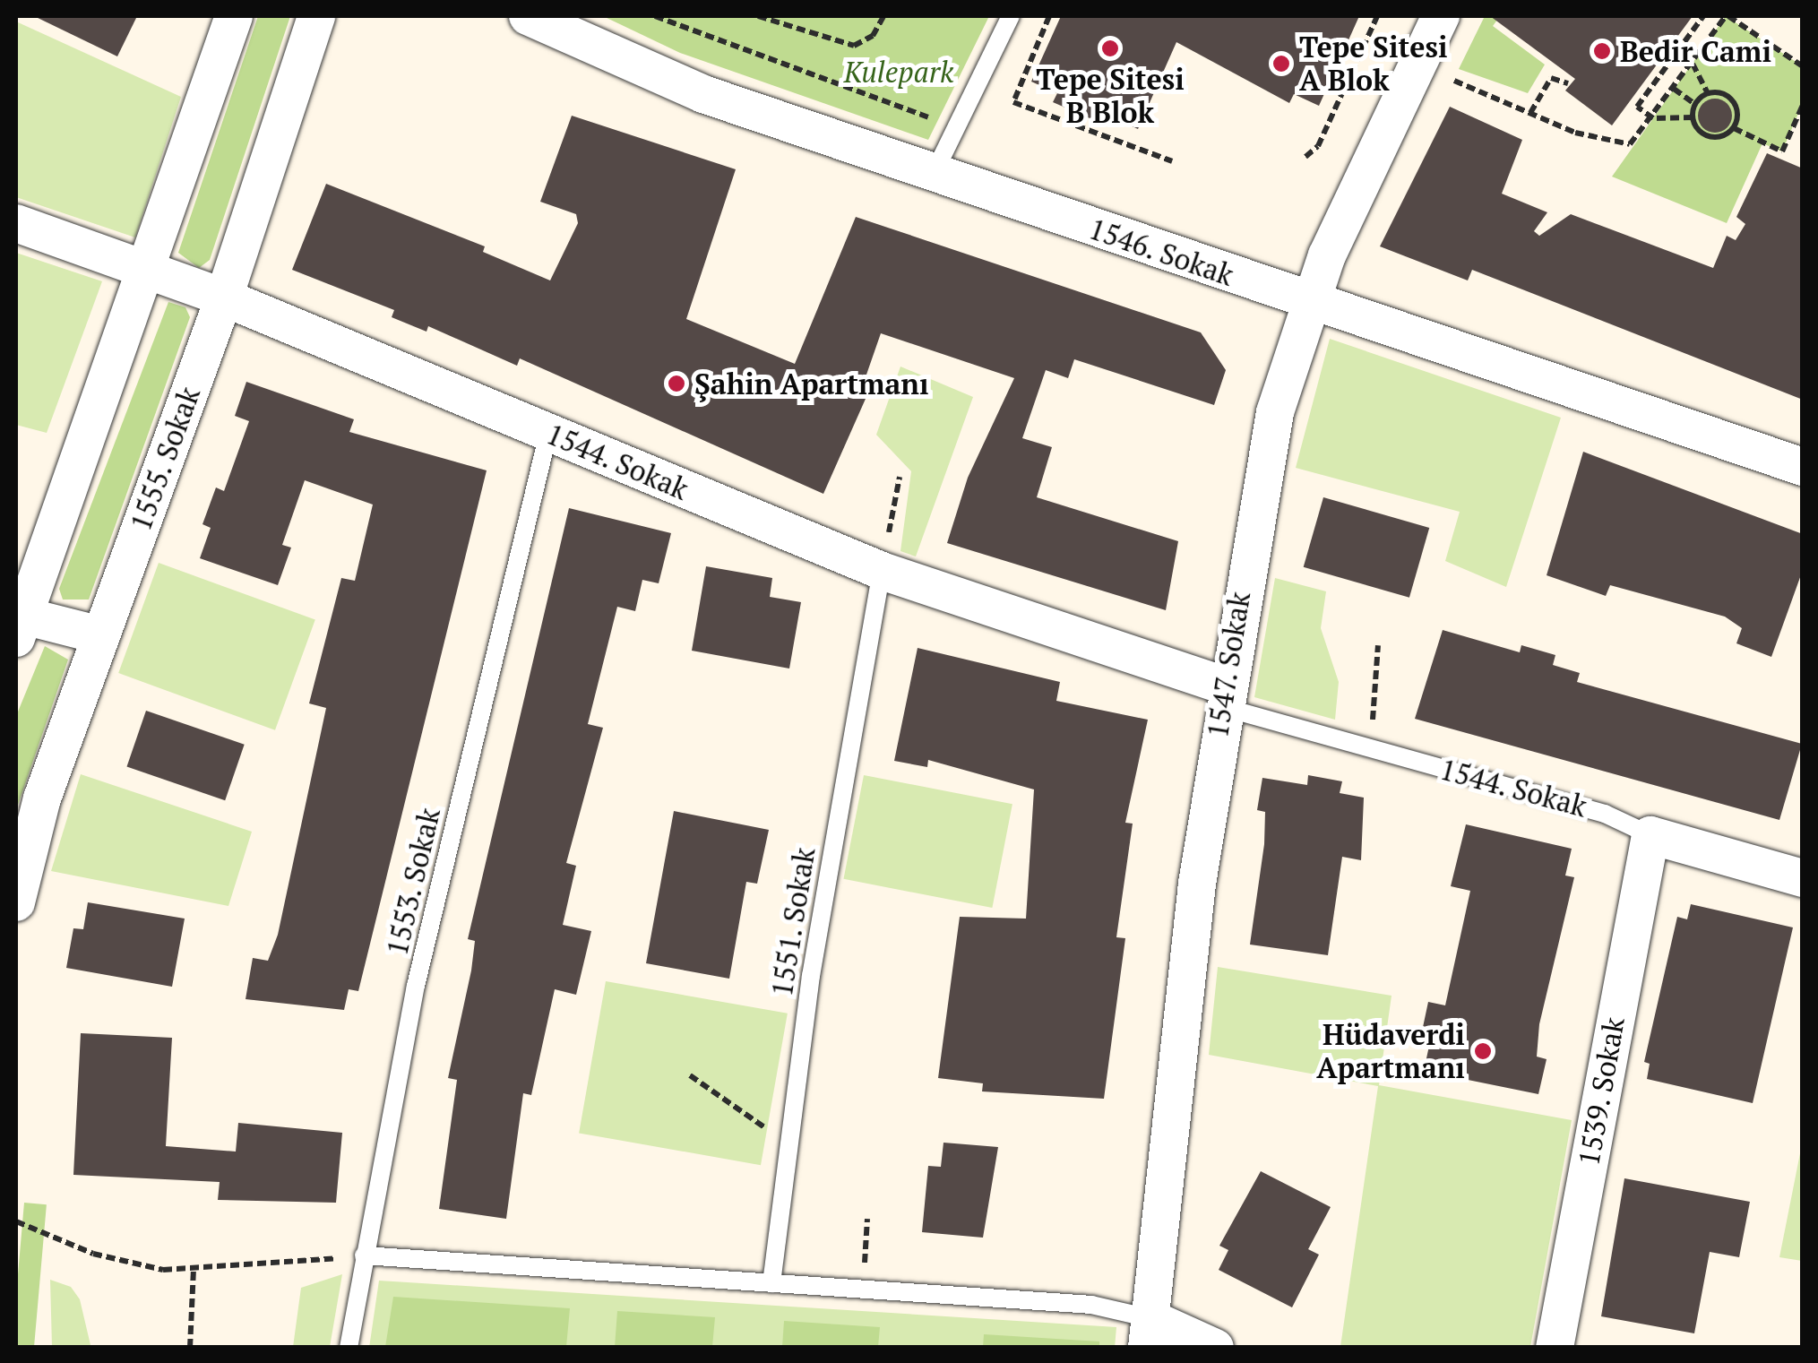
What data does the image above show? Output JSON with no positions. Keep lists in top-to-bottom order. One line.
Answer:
{"streets":{"street":["1546. Sokak","1555. Sokak","1544. Sokak","1547. Sokak","1539. Sokak"],"lane":["1553. Sokak","1551. Sokak"]},"crossings":[["1546. Sokak","1547. Sokak"],["1555. Sokak","1544. Sokak"],["1544. Sokak","1547. Sokak"],["1544. Sokak","1553. Sokak"],["1544. Sokak","1551. Sokak"],["1544. Sokak","1539. Sokak"]],"parks":["Kulepark"],"places":["Tepe Sitesi B Blok","Bedir Cami","Tepe Sitesi A Blok","Şahin Apartmanı","Hüdaverdi Apartmanı"]}
